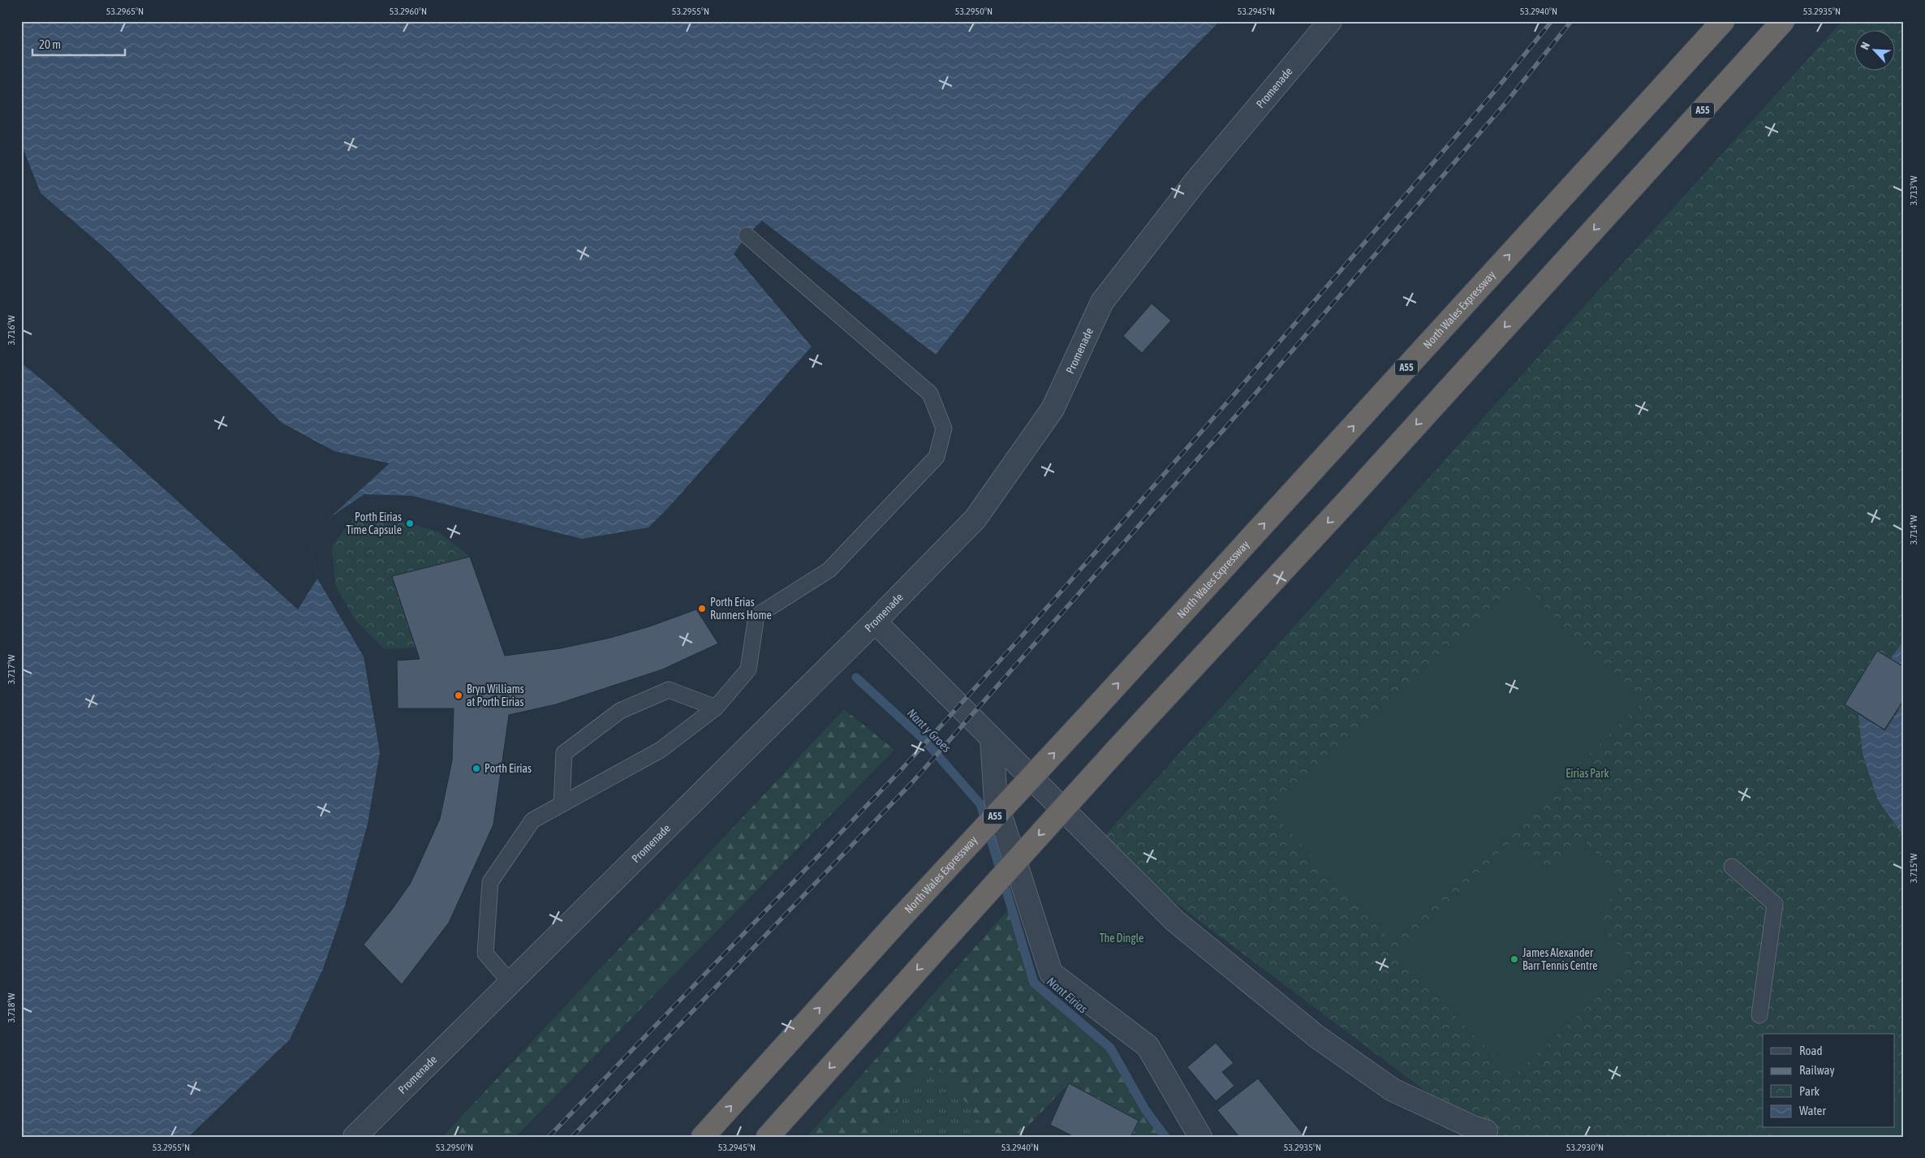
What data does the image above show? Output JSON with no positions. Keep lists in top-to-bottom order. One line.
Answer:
{"streets":{"highway":["A55","North Wales Expressway"],"street":["Promenade"]},"water":["Nant y Groes","Nant Eirias"],"parks":["Eirias Park","The Dingle"],"places":["Porth Eirias Time Capsule","Porth Erias Runners Home","Bryn Williams at Porth Eirias","Porth Eirias","James Alexander Barr Tennis Centre"],"legend":["Road","Railway","Park","Water"],"scale_bar":"20 m","north":"top left","coordinates":["53.2965°N","53.2960°N","53.2955°N","53.2950°N","53.2945°N","53.2940°N","53.2935°N","3.713°W","3.716°W","3.714°W","3.717°W","3.715°W","3.718°W","53.2930°N"]}
